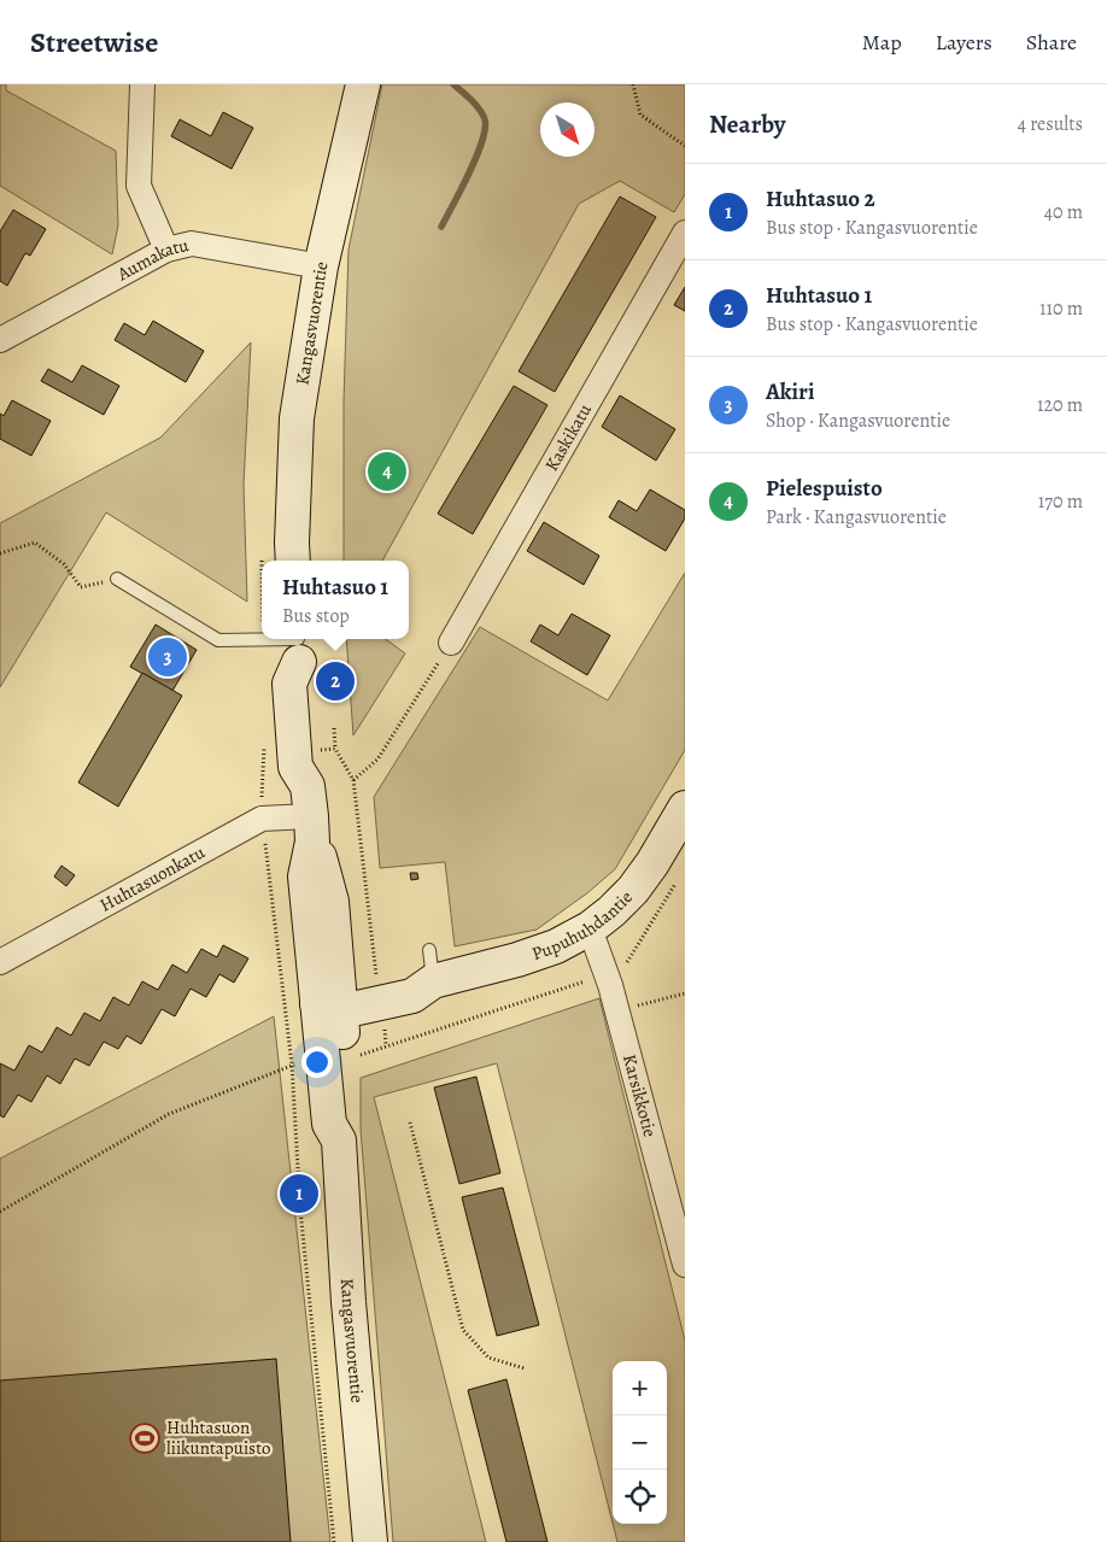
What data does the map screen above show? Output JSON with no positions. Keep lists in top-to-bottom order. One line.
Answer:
{"streets":{"main road":["Kangasvuorentie","Pupuhuhdantie"],"street":["Aumakatu","Kaskikatu","Huhtasuonkatu","Karsikkotie"]},"crossings":[["Aumakatu","Kangasvuorentie"],["Kangasvuorentie","Huhtasuonkatu"],["Kangasvuorentie","Pupuhuhdantie"],["Pupuhuhdantie","Karsikkotie"]],"places":{"sports":["Huhtasuon liikuntapuisto"]},"north":"bottom right","page":{"header":"Streetwise","nav":["Map","Layers","Share"],"heading":["Nearby","4 results"],"list":[{"mark":"1","name":"Huhtasuo 2","note":"Bus stop · Kangasvuorentie","value":"40 m"},{"mark":"2","name":"Huhtasuo 1","note":"Bus stop · Kangasvuorentie","value":"110 m"},{"mark":"3","name":"Akiri","note":"Shop · Kangasvuorentie","value":"120 m"},{"mark":"4","name":"Pielespuisto","note":"Park · Kangasvuorentie","value":"170 m"}],"pins":["4","3","2","1"],"popup":["Huhtasuo 1","Bus stop"],"map_buttons":["+","−"]}}
